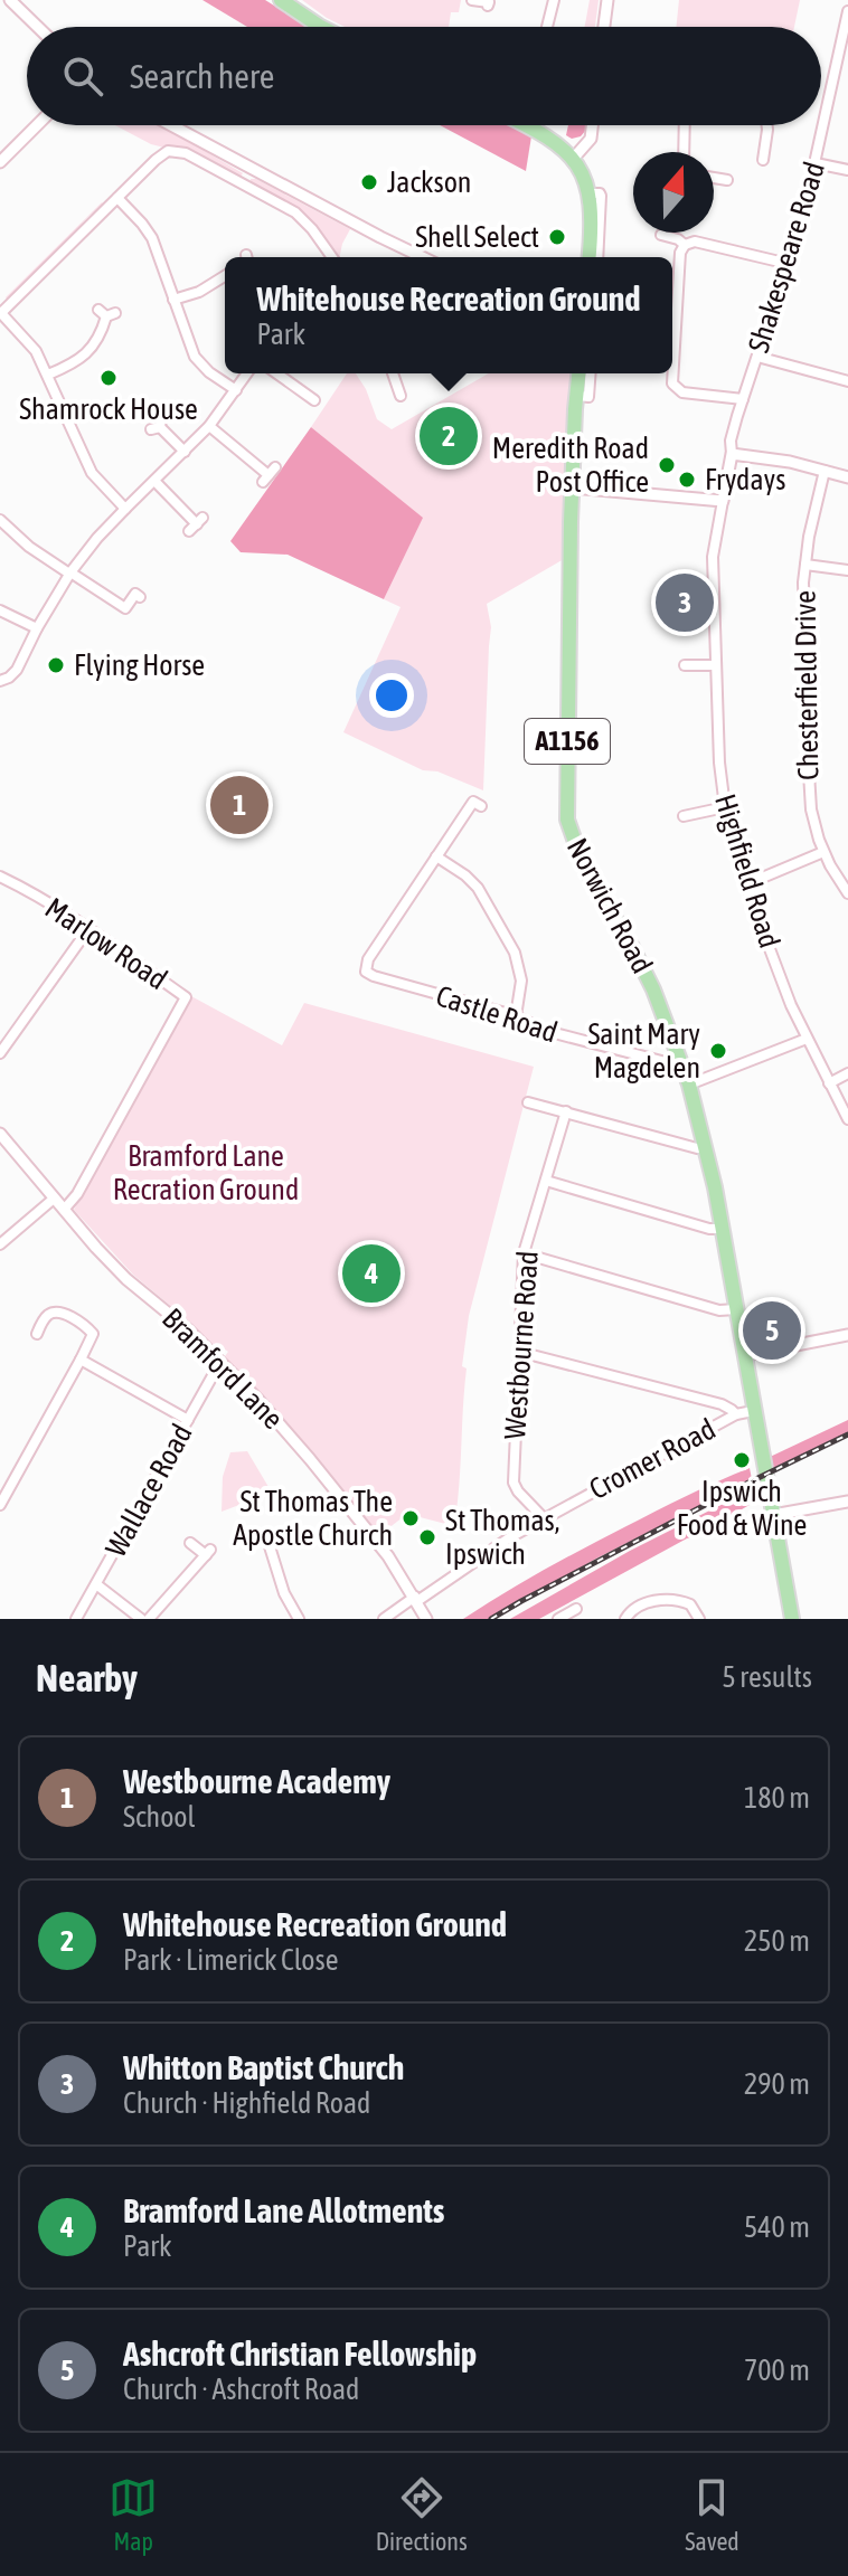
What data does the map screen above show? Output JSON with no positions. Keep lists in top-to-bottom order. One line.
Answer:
{"streets":{"main road":["A1156","Norwich Road"],"street":["Shakespeare Road","Chesterfield Drive","Highfield Road","Marlow Road","Castle Road","Westbourne Road","Bramford Lane","Cromer Road","Wallace Road"]},"crossings":[["Shakespeare Road","Highfield Road"],["Norwich Road","Castle Road"],["Norwich Road","Cromer Road"],["Marlow Road","Bramford Lane"],["Westbourne Road","Cromer Road"],["Bramford Lane","Cromer Road"],["Bramford Lane","Wallace Road"]],"parks":["Bramford Lane Recration Ground"],"places":["Jackson","Shell Select","Shamrock House","Meredith Road Post Office","Frydays","Flying Horse","Saint Mary Magdelen","Ipswich Food & Wine","St Thomas The Apostle Church","St Thomas, Ipswich"],"north":"top","page":{"search":"Search here","popup":["Whitehouse Recreation Ground","Park"],"pins":["2","3","1","4","5"],"heading":["Nearby","5 results"],"list":[{"mark":"1","name":"Westbourne Academy","note":"School","value":"180 m"},{"mark":"2","name":"Whitehouse Recreation Ground","note":"Park · Limerick Close","value":"250 m"},{"mark":"3","name":"Whitton Baptist Church","note":"Church · Highfield Road","value":"290 m"},{"mark":"4","name":"Bramford Lane Allotments","note":"Park","value":"540 m"},{"mark":"5","name":"Ashcroft Christian Fellowship","note":"Church · Ashcroft Road","value":"700 m"}],"nav":["Map","Directions","Saved"]}}
